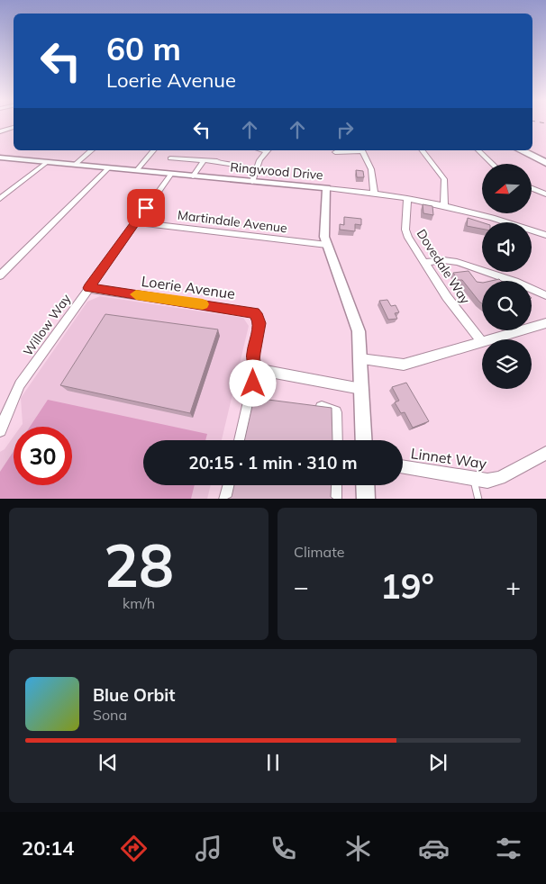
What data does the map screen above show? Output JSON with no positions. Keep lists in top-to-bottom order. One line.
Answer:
{"streets":{"street":["Ringwood Drive","Martindale Avenue","Dovedale Way","Loerie Avenue","Willow Way","Linnet Way"]},"crossings":[["Ringwood Drive","Dovedale Way"],["Ringwood Drive","Willow Way"],["Martindale Avenue","Willow Way"],["Loerie Avenue","Willow Way"]],"north":"left","page":{"turn":["60 m","Loerie Avenue"],"limit":"30","trip":"20:15 · 1 min · 310 m","tile":[["28","km/h"],"Climate"],"heat":["−","19°","+"],"song":["Blue Orbit","Sona"],"tabs":"20:14"}}
